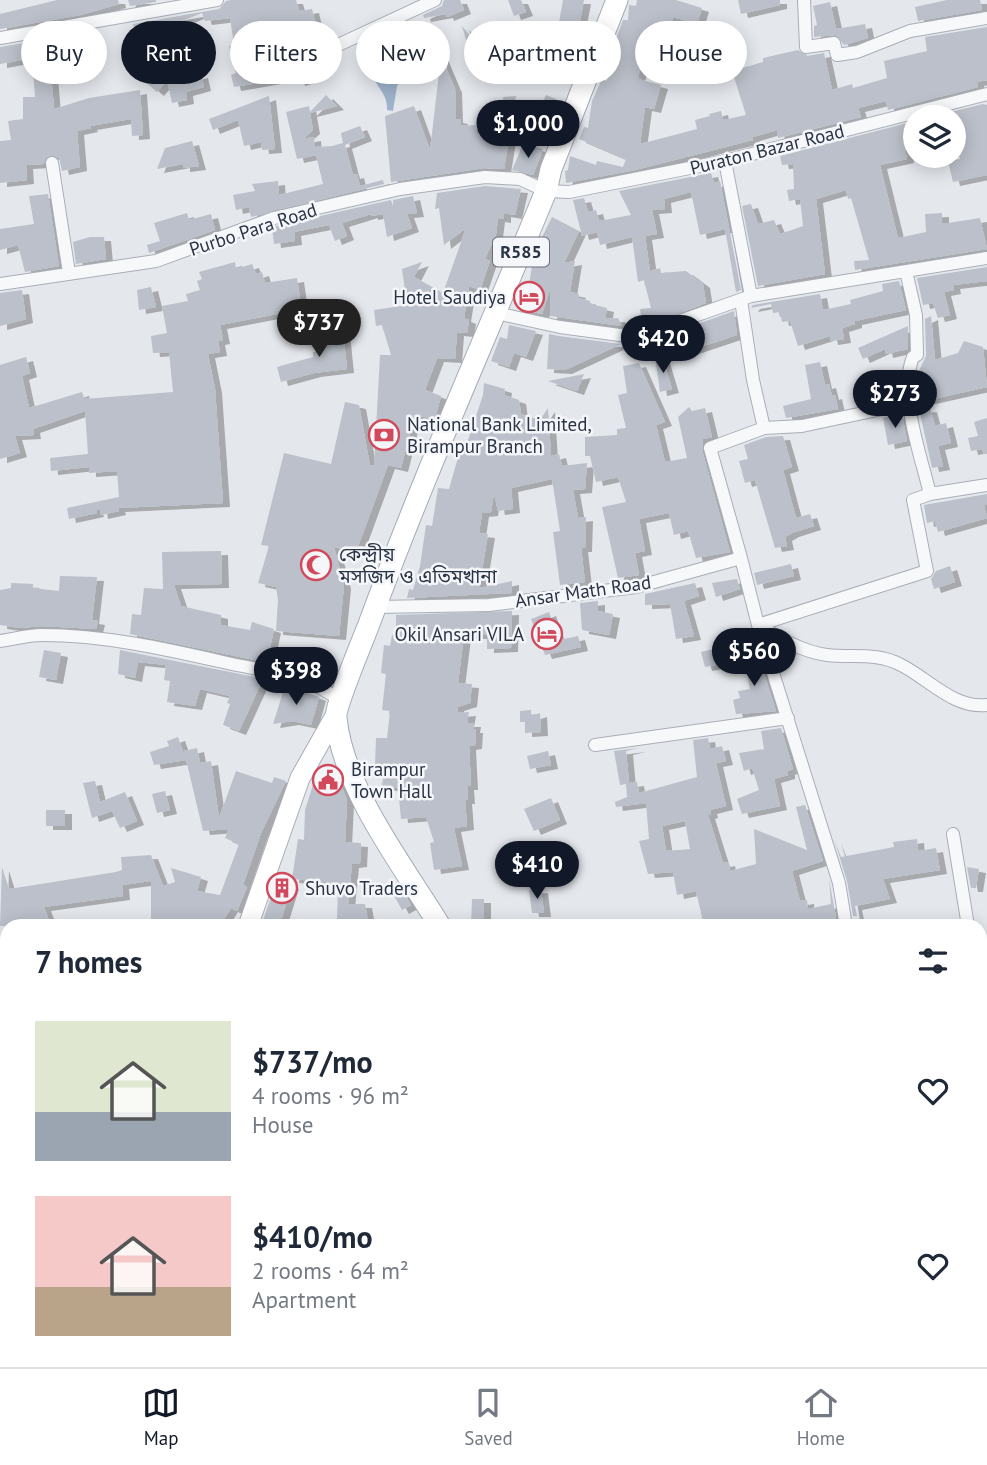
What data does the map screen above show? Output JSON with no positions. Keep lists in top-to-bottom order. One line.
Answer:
{"streets":{"main road":["R585"],"street":["Puraton Bazar Road","Purbo Para Road","Ansar Math Road"]},"crossings":[["Puraton Bazar Road","Purbo Para Road"],["Puraton Bazar Road","R585"],["Purbo Para Road","R585"],["R585","Ansar Math Road"]],"places":{"hotel":["Hotel Saudiya","Okil Ansari VILA"],"bank":["National Bank Limited, Birampur Branch"],"mosque":["কেন্দ্রীয় মসজিদ ও এতিমখানা"],"public building":["Birampur Town Hall"],"building":["Shuvo Traders"]},"page":{"chip":["Buy","Rent","Filters","New","Apartment","House"],"price":["$1,000","$737","$420","$273","$560","$398","$410"],"heading":"7 homes","list":[{"name":"$737/mo","note":"4 rooms · 96 m² · House"},{"name":"$410/mo","note":"2 rooms · 64 m² · Apartment"}],"tabs":["Map","Saved","Home"]}}
